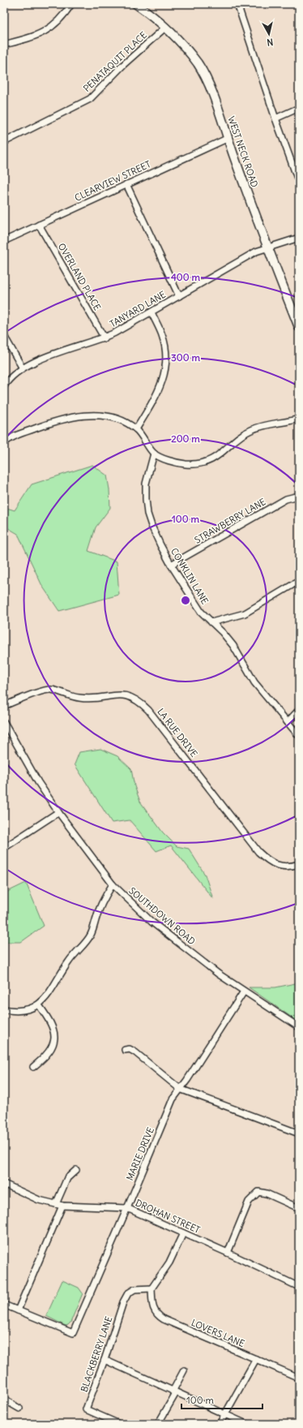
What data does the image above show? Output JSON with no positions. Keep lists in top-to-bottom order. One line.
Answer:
{"streets":{"street":["PENATAQUIT PLACE","WEST NECK ROAD","CLEARVIEW STREET","OVERLAND PLACE","TANYARD LANE","STRAWBERRY LANE","CONKLIN LANE","LA RUE DRIVE","SOUTHDOWN ROAD","MARIE DRIVE","DROHAN STREET","LOVERS LANE","BLACKBERRY LANE"]},"crossings":[["PENATAQUIT PLACE","WEST NECK ROAD"],["WEST NECK ROAD","CLEARVIEW STREET"],["WEST NECK ROAD","TANYARD LANE"],["CLEARVIEW STREET","OVERLAND PLACE"],["OVERLAND PLACE","TANYARD LANE"],["STRAWBERRY LANE","CONKLIN LANE"],["SOUTHDOWN ROAD","MARIE DRIVE"],["MARIE DRIVE","DROHAN STREET"],["LOVERS LANE","BLACKBERRY LANE"]],"scale_bar":"100 m","north":"bottom","rings":["400 m","300 m","200 m","100 m"]}
